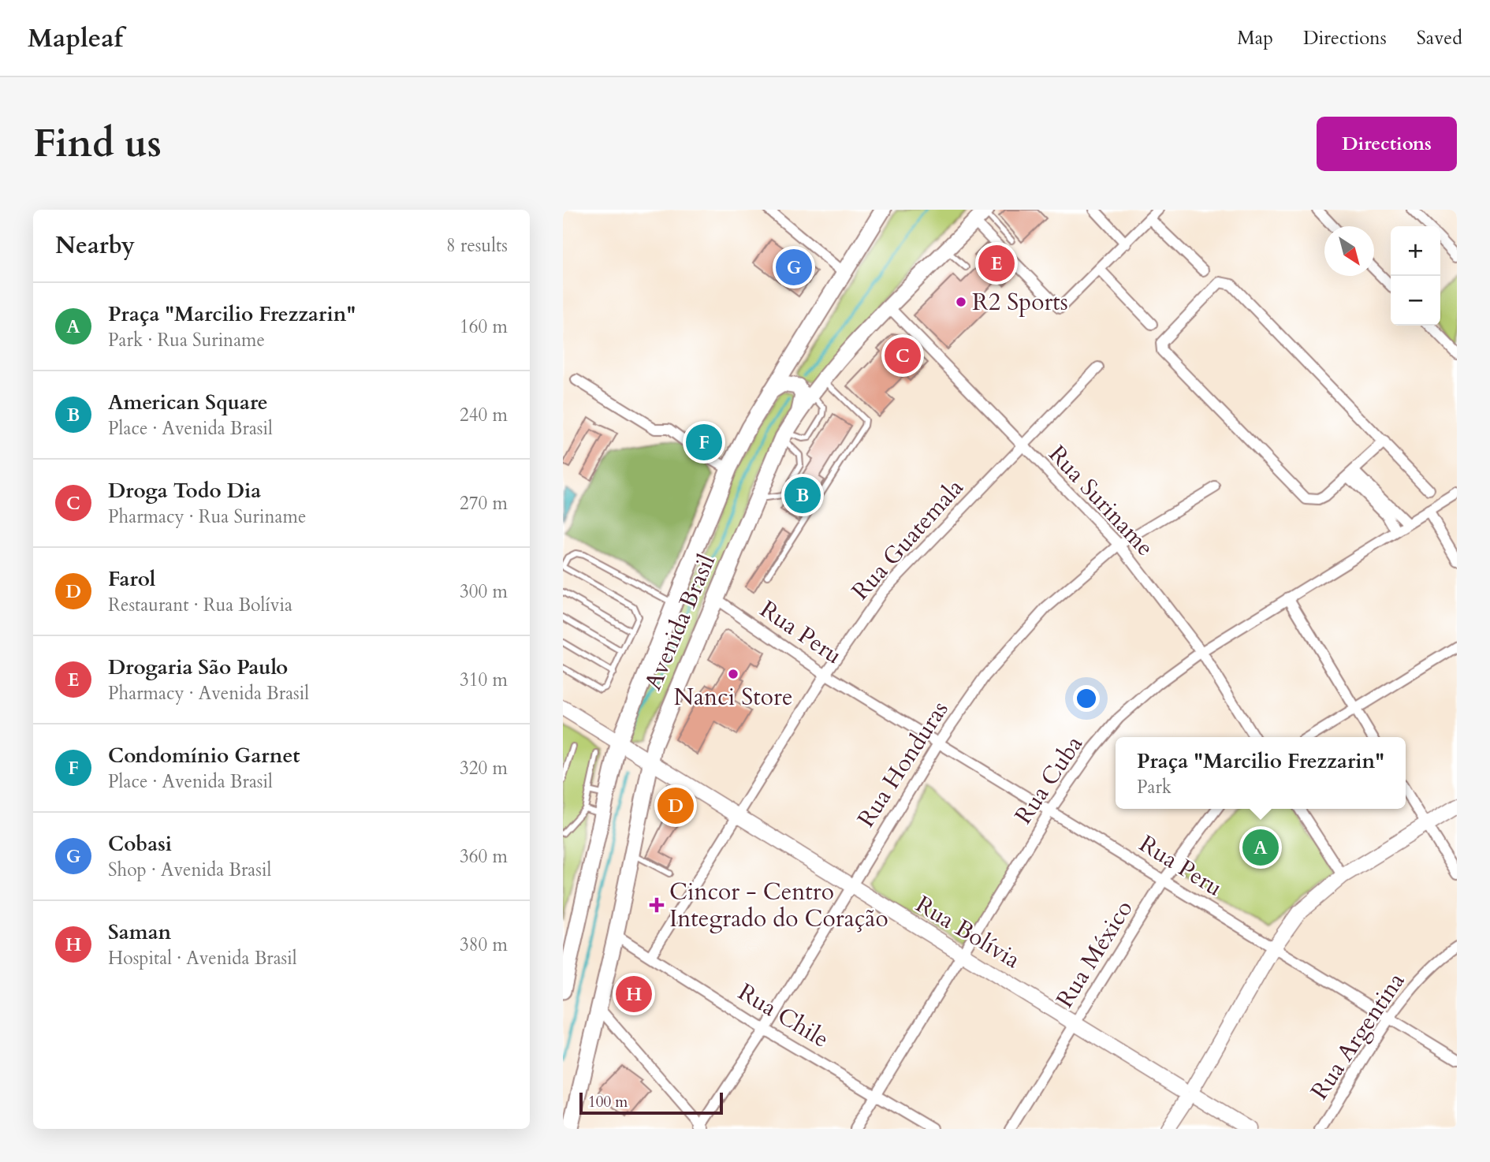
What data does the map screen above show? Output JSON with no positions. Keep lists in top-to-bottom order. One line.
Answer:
{"streets":{"main road":["Avenida Brasil","Rua Bolívia"],"street":["Rua Suriname","Rua Guatemala","Rua Peru","Rua Honduras","Rua Cuba","Rua México","Rua Chile","Rua Argentina"]},"crossings":[["Rua Suriname","Rua Guatemala"],["Rua Suriname","Avenida Brasil"],["Rua Suriname","Rua Honduras"],["Rua Suriname","Rua Cuba"],["Rua Guatemala","Rua Peru"],["Rua Guatemala","Rua Bolívia"],["Rua Guatemala","Rua Chile"],["Avenida Brasil","Rua Peru"],["Avenida Brasil","Rua Bolívia"],["Avenida Brasil","Rua Chile"],["Rua Peru","Rua Honduras"],["Rua Peru","Rua Cuba"],["Rua Peru","Rua México"],["Rua Peru","Rua Argentina"],["Rua Honduras","Rua Bolívia"],["Rua Honduras","Rua Chile"],["Rua Cuba","Rua Bolívia"],["Rua Cuba","Rua Chile"],["Rua Bolívia","Rua México"]],"places":{"other":["R2 Sports","Nanci Store"],"health":["Cincor - Centro Integrado do Coração"]},"scale_bar":"100 m","north":"bottom right","page":{"header":"Mapleaf","nav":["Map","Directions","Saved"],"buttons":"Directions","title":"Find us","heading":["Nearby","8 results"],"map_buttons":["+","−"],"pins":["E","G","C","F","B","D","A","H"],"list":[{"mark":"A","name":"Praça \"Marcilio Frezzarin\"","note":"Park · Rua Suriname","value":"160 m"},{"mark":"B","name":"American Square","note":"Place · Avenida Brasil","value":"240 m"},{"mark":"C","name":"Droga Todo Dia","note":"Pharmacy · Rua Suriname","value":"270 m"},{"mark":"D","name":"Farol","note":"Restaurant · Rua Bolívia","value":"300 m"},{"mark":"E","name":"Drogaria São Paulo","note":"Pharmacy · Avenida Brasil","value":"310 m"},{"mark":"F","name":"Condomínio Garnet","note":"Place · Avenida Brasil","value":"320 m"},{"mark":"G","name":"Cobasi","note":"Shop · Avenida Brasil","value":"360 m"},{"mark":"H","name":"Saman","note":"Hospital · Avenida Brasil","value":"380 m"}],"popup":["Praça \"Marcilio Frezzarin\"","Park"],"scale":"100 m"}}
